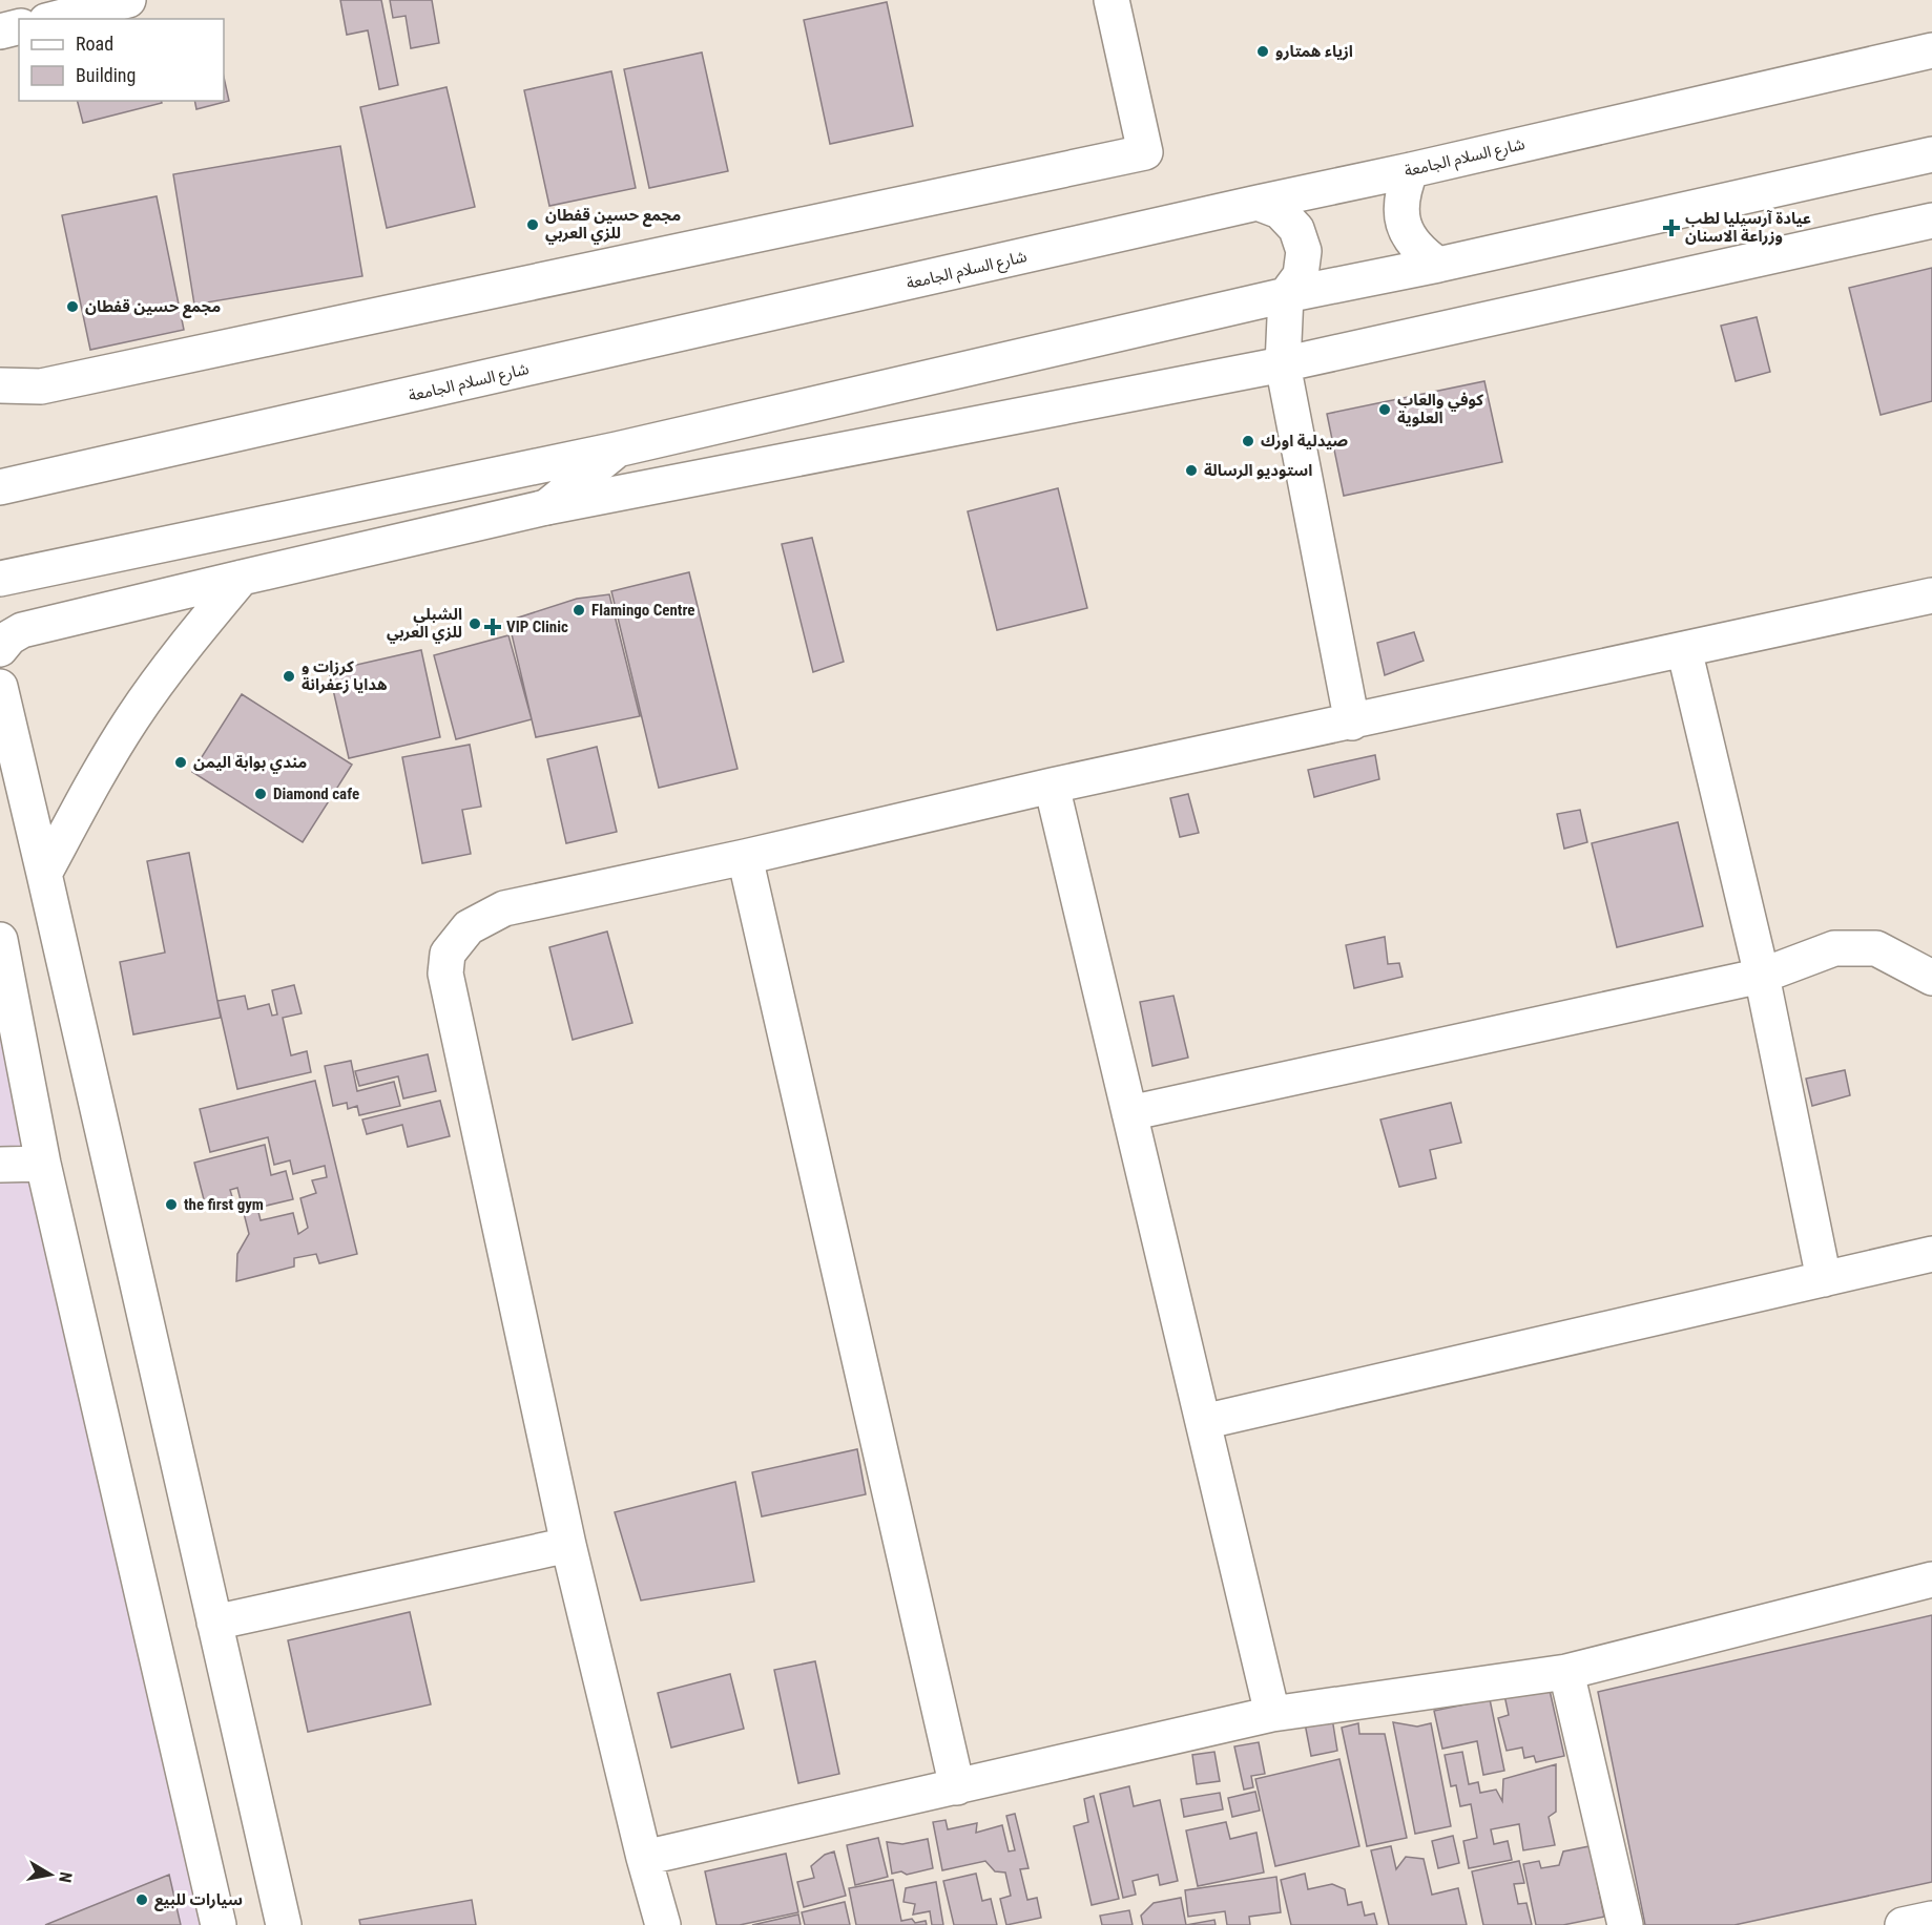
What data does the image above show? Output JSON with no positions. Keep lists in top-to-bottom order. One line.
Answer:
{"streets":{"street":["شارع السلام الجامعة"]},"places":{"other":["ازياء همتارو","مجمع حسين قفطان للزي العربي","مجمع حسين قفطان","كوفي والعاب العلوية","صيدلية اورك","استوديو الرسالة","Flamingo Centre","الشبلي للزي العربي","كرزات و هدايا زعفرانة","مندي بوابة اليمن","Diamond cafe","the first gym","سيارات للبيع"],"health":["عيادة آرسيليا لطب وزراعة الاسنان","VIP Clinic"]},"legend":["Road","Building"],"north":"right"}
